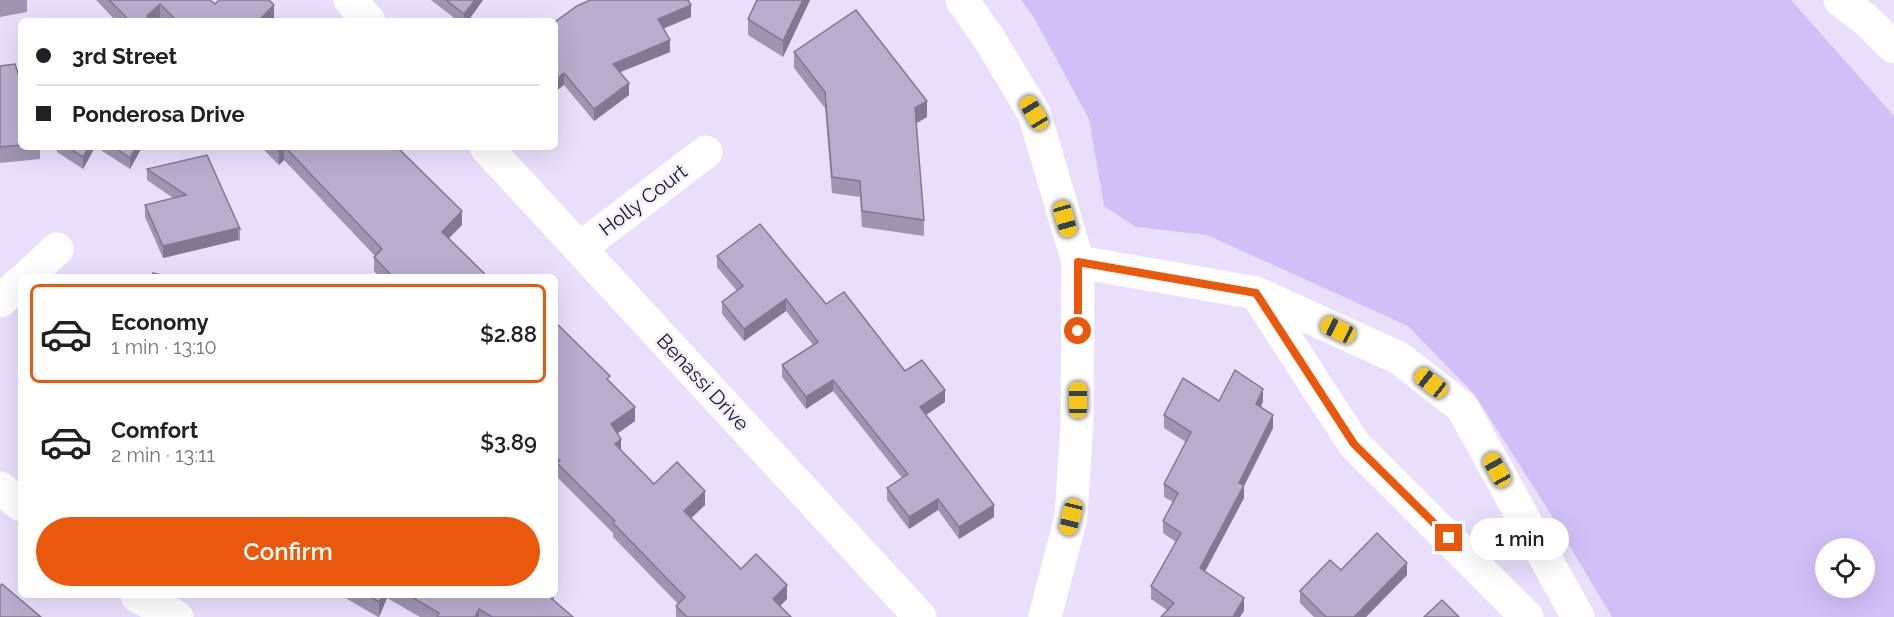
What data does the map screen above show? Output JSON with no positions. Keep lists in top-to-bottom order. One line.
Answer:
{"streets":{"street":["Holly Court","Benassi Drive"]},"crossings":[["Holly Court","Benassi Drive"]],"page":{"banner":["3rd Street","Ponderosa Drive"],"list":[{"name":"Economy","note":"1 min · 13:10","value":"$2.88"},{"name":"Comfort","note":"2 min · 13:11","value":"$3.89"}],"buttons":"Confirm","bubble":"1 min"}}
